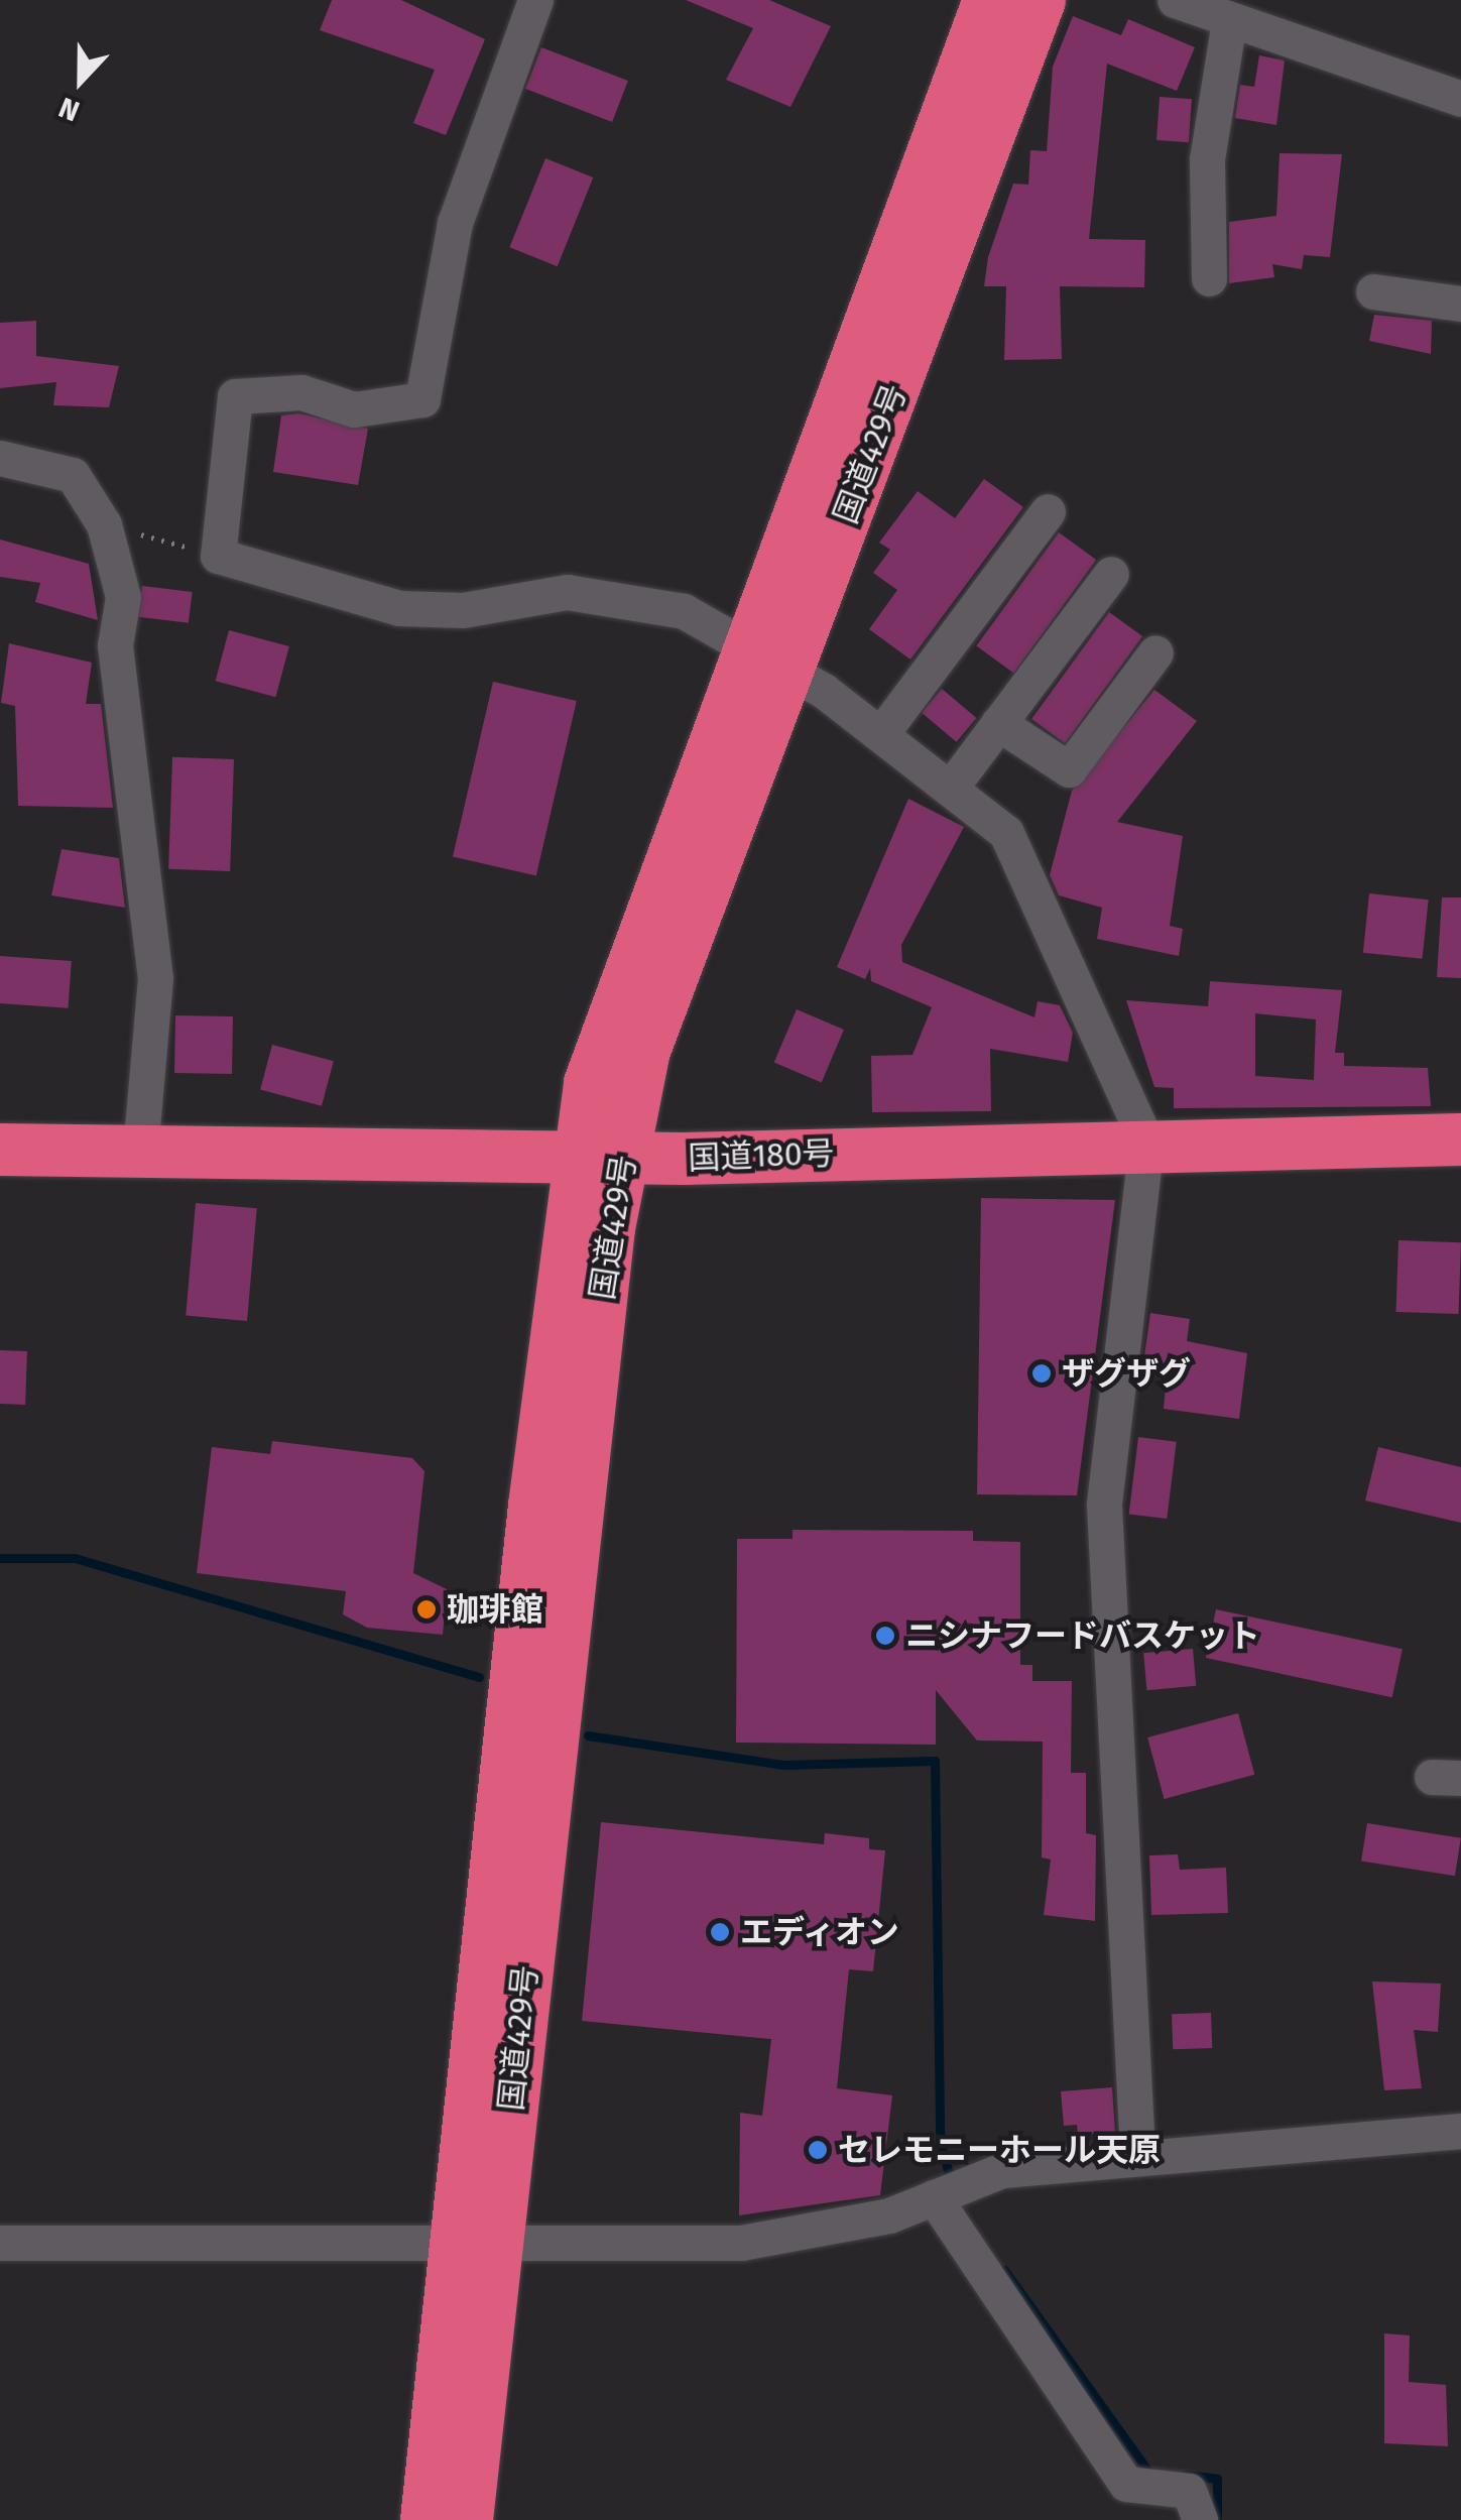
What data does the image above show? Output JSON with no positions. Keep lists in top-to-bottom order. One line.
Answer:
{"streets":{"highway":["国道429号","国道180号"]},"crossings":[["国道429号","国道180号"]],"places":["ザグザグ","珈琲館","ニシナフードバスケット","エディオン","セレモニーホール天原"],"north":"bottom"}
